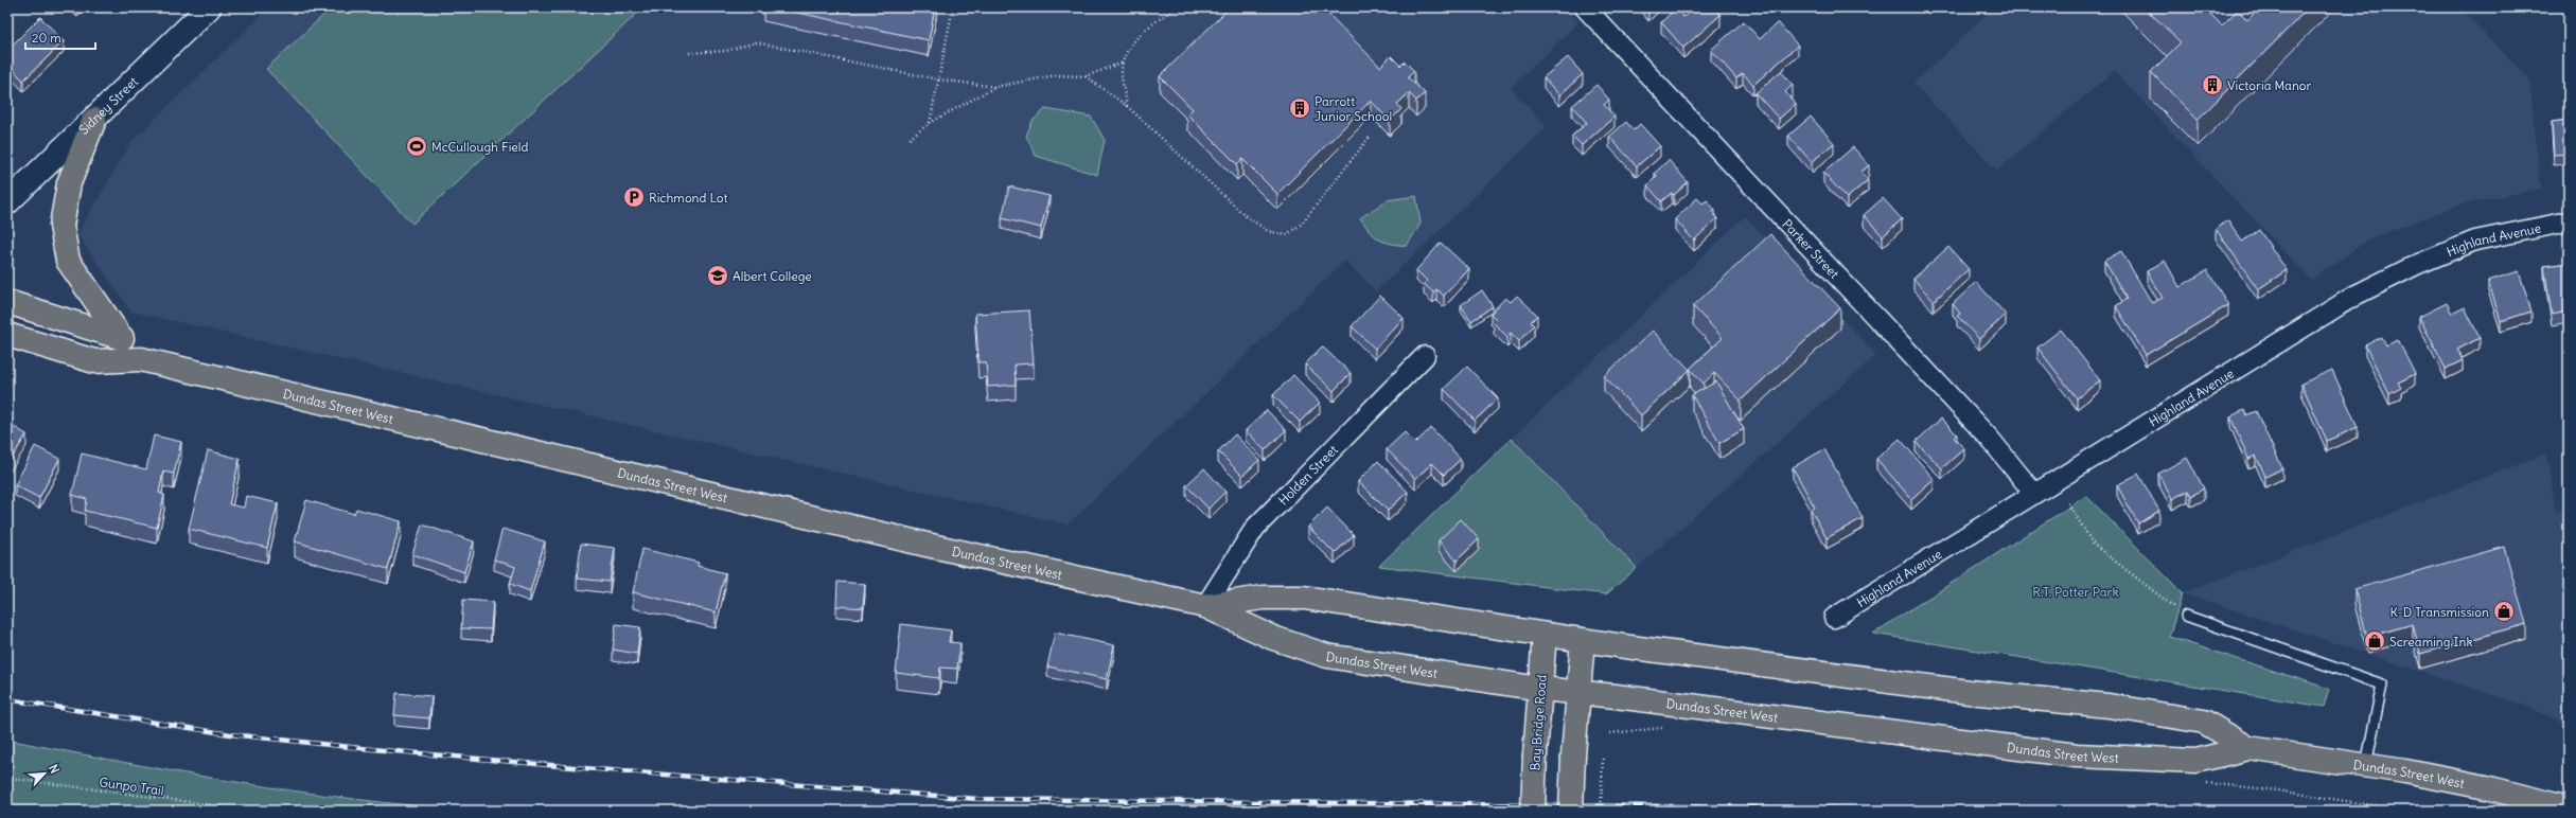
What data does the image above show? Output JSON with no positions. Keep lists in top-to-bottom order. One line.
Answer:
{"streets":{"main road":["Sidney Street","Dundas Street West","Bay Bridge Road"],"street":["Highland Avenue","Parker Street","Holden Street"],"path":["Gunpo Trail"]},"crossings":[["Highland Avenue","Parker Street"],["Dundas Street West","Holden Street"],["Dundas Street West","Bay Bridge Road"]],"parks":["R.T. Potter Park"],"places":{"building":["Victoria Manor","Parrott Junior School"],"sports":["McCullough Field"],"parking":["Richmond Lot"],"school or university":["Albert College"],"shop":["K-D Transmission","Screaming Ink"]},"scale_bar":"20 m","north":"top right"}
